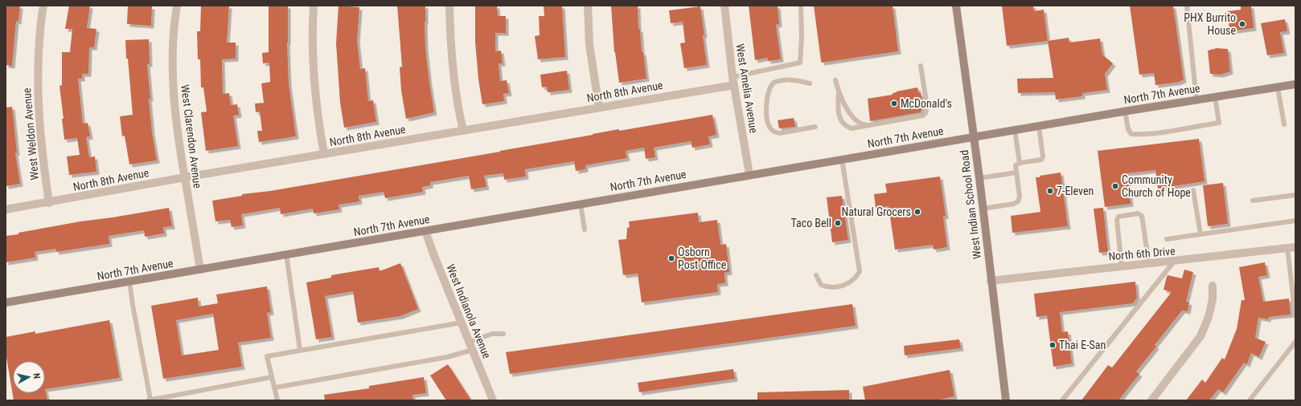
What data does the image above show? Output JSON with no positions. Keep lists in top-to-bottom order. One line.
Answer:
{"streets":{"main road":["North 7th Avenue","West Indian School Road"],"street":["West Amelia Avenue","North 8th Avenue","West Weldon Avenue","West Clarendon Avenue","North 6th Drive","West Indianola Avenue"]},"crossings":[["West Amelia Avenue","North 8th Avenue"],["West Amelia Avenue","North 7th Avenue"],["North 8th Avenue","West Weldon Avenue"],["North 8th Avenue","West Clarendon Avenue"],["North 7th Avenue","West Clarendon Avenue"],["North 7th Avenue","West Indian School Road"],["North 7th Avenue","West Indianola Avenue"],["West Indian School Road","North 6th Drive"]],"places":["PHX Burrito House","McDonald's","Community Church of Hope","7-Eleven","Natural Grocers","Taco Bell","Osborn Post Office","Thai E-San"],"north":"right"}
